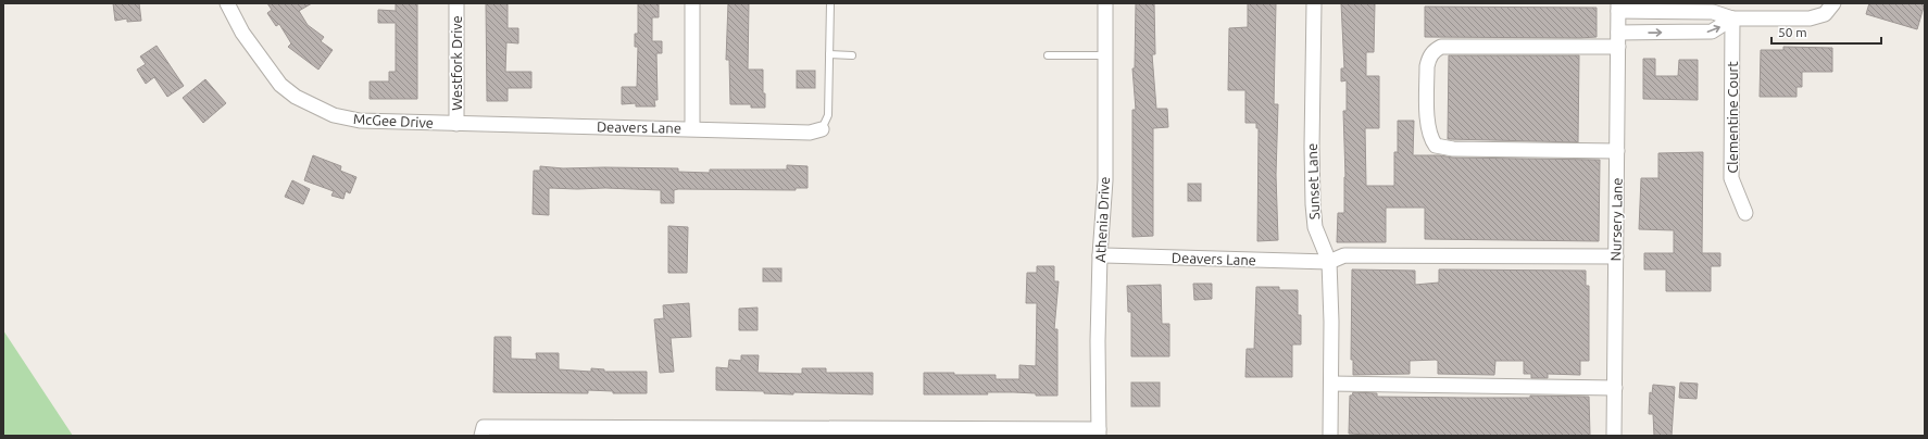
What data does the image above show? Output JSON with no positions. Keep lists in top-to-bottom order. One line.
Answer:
{"streets":{"street":["Westfork Drive","Clementine Court","McGee Drive","Deavers Lane","Sunset Lane","Athenia Drive","Nursery Lane"]},"crossings":[["Westfork Drive","McGee Drive"],["Westfork Drive","Deavers Lane"],["McGee Drive","Deavers Lane"],["Deavers Lane","Sunset Lane"],["Deavers Lane","Athenia Drive"],["Deavers Lane","Nursery Lane"]],"scale_bar":"50 m"}
